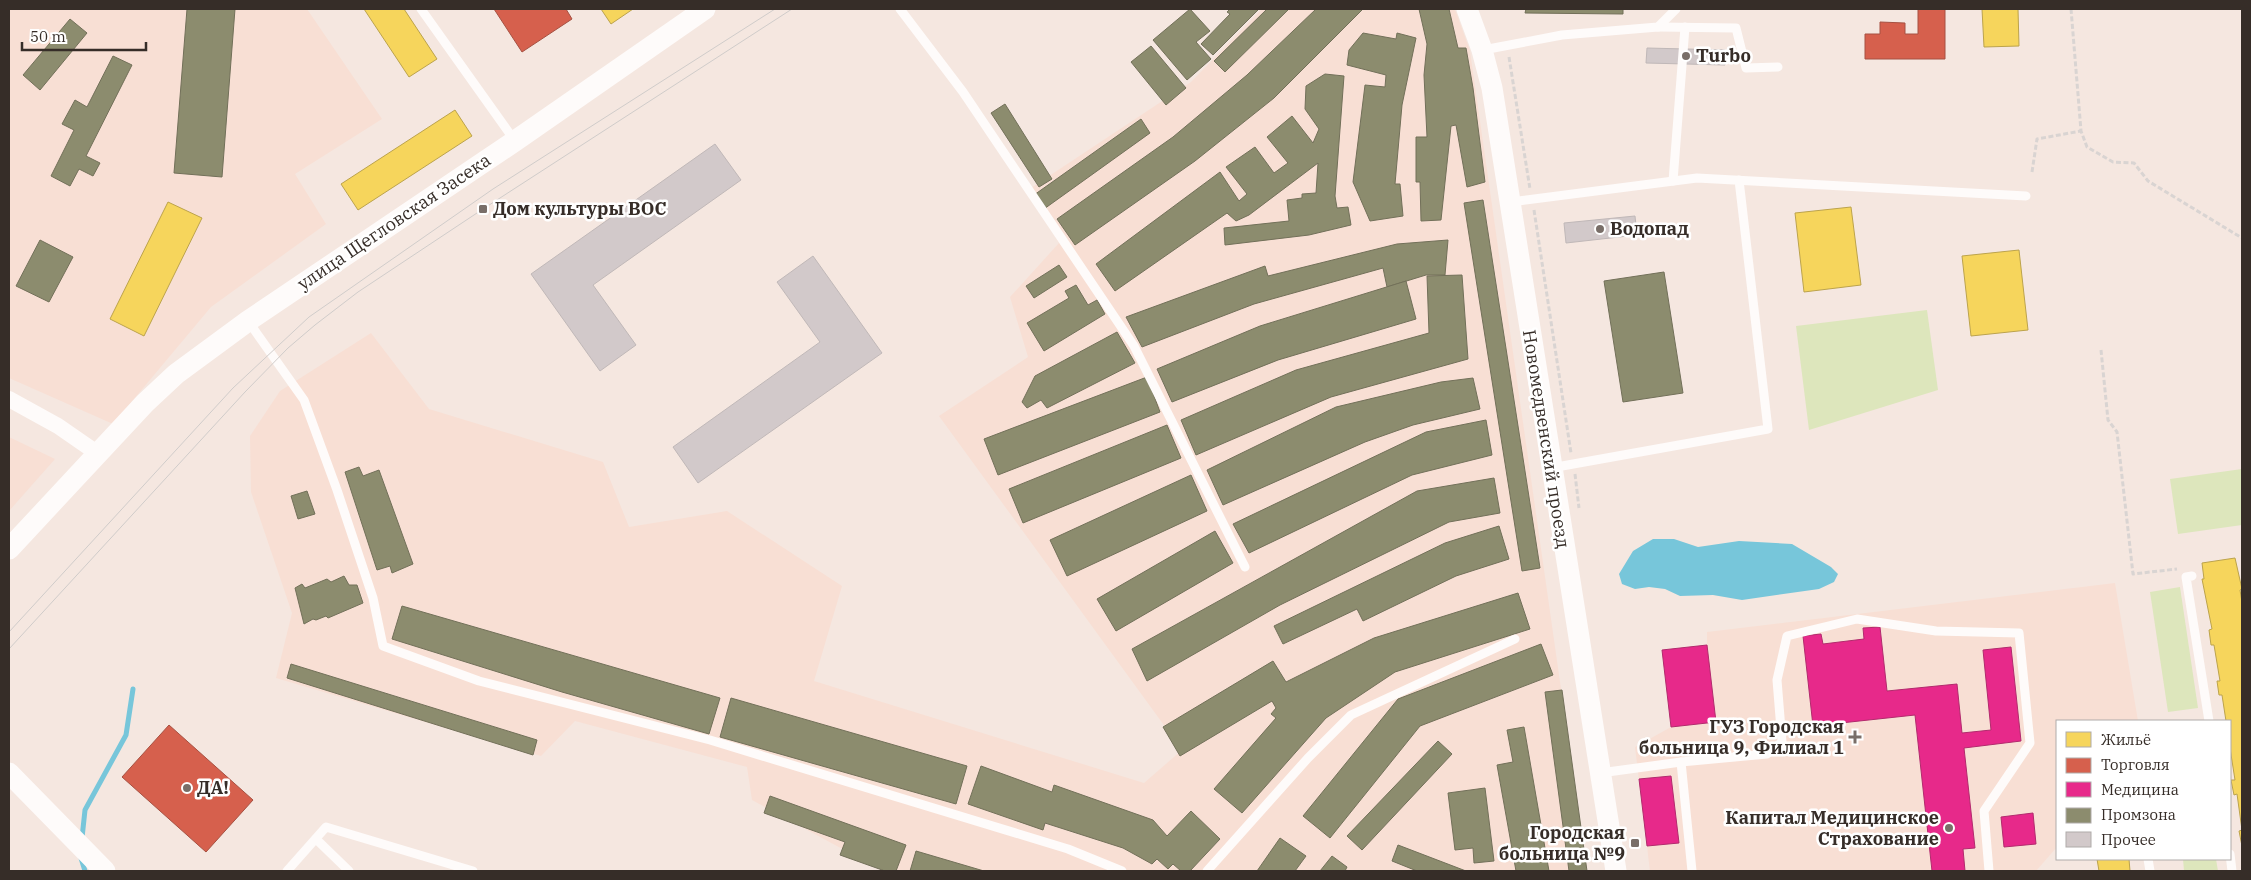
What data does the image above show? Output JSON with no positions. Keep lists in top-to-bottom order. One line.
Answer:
{"streets":{"street":["улица Щегловская Засека","Новомедвенский проезд"]},"places":{"other":["Turbo","Водопад","ДА!","Капитал Медицинское Страхование"],"transit":["Дом культуры ВОС","Городская больница №9"],"health":["ГУЗ Городская больница 9, Филиал 1"]},"legend":["Жильё","Торговля","Медицина","Промзона","Прочее"],"scale_bar":"50 m"}
